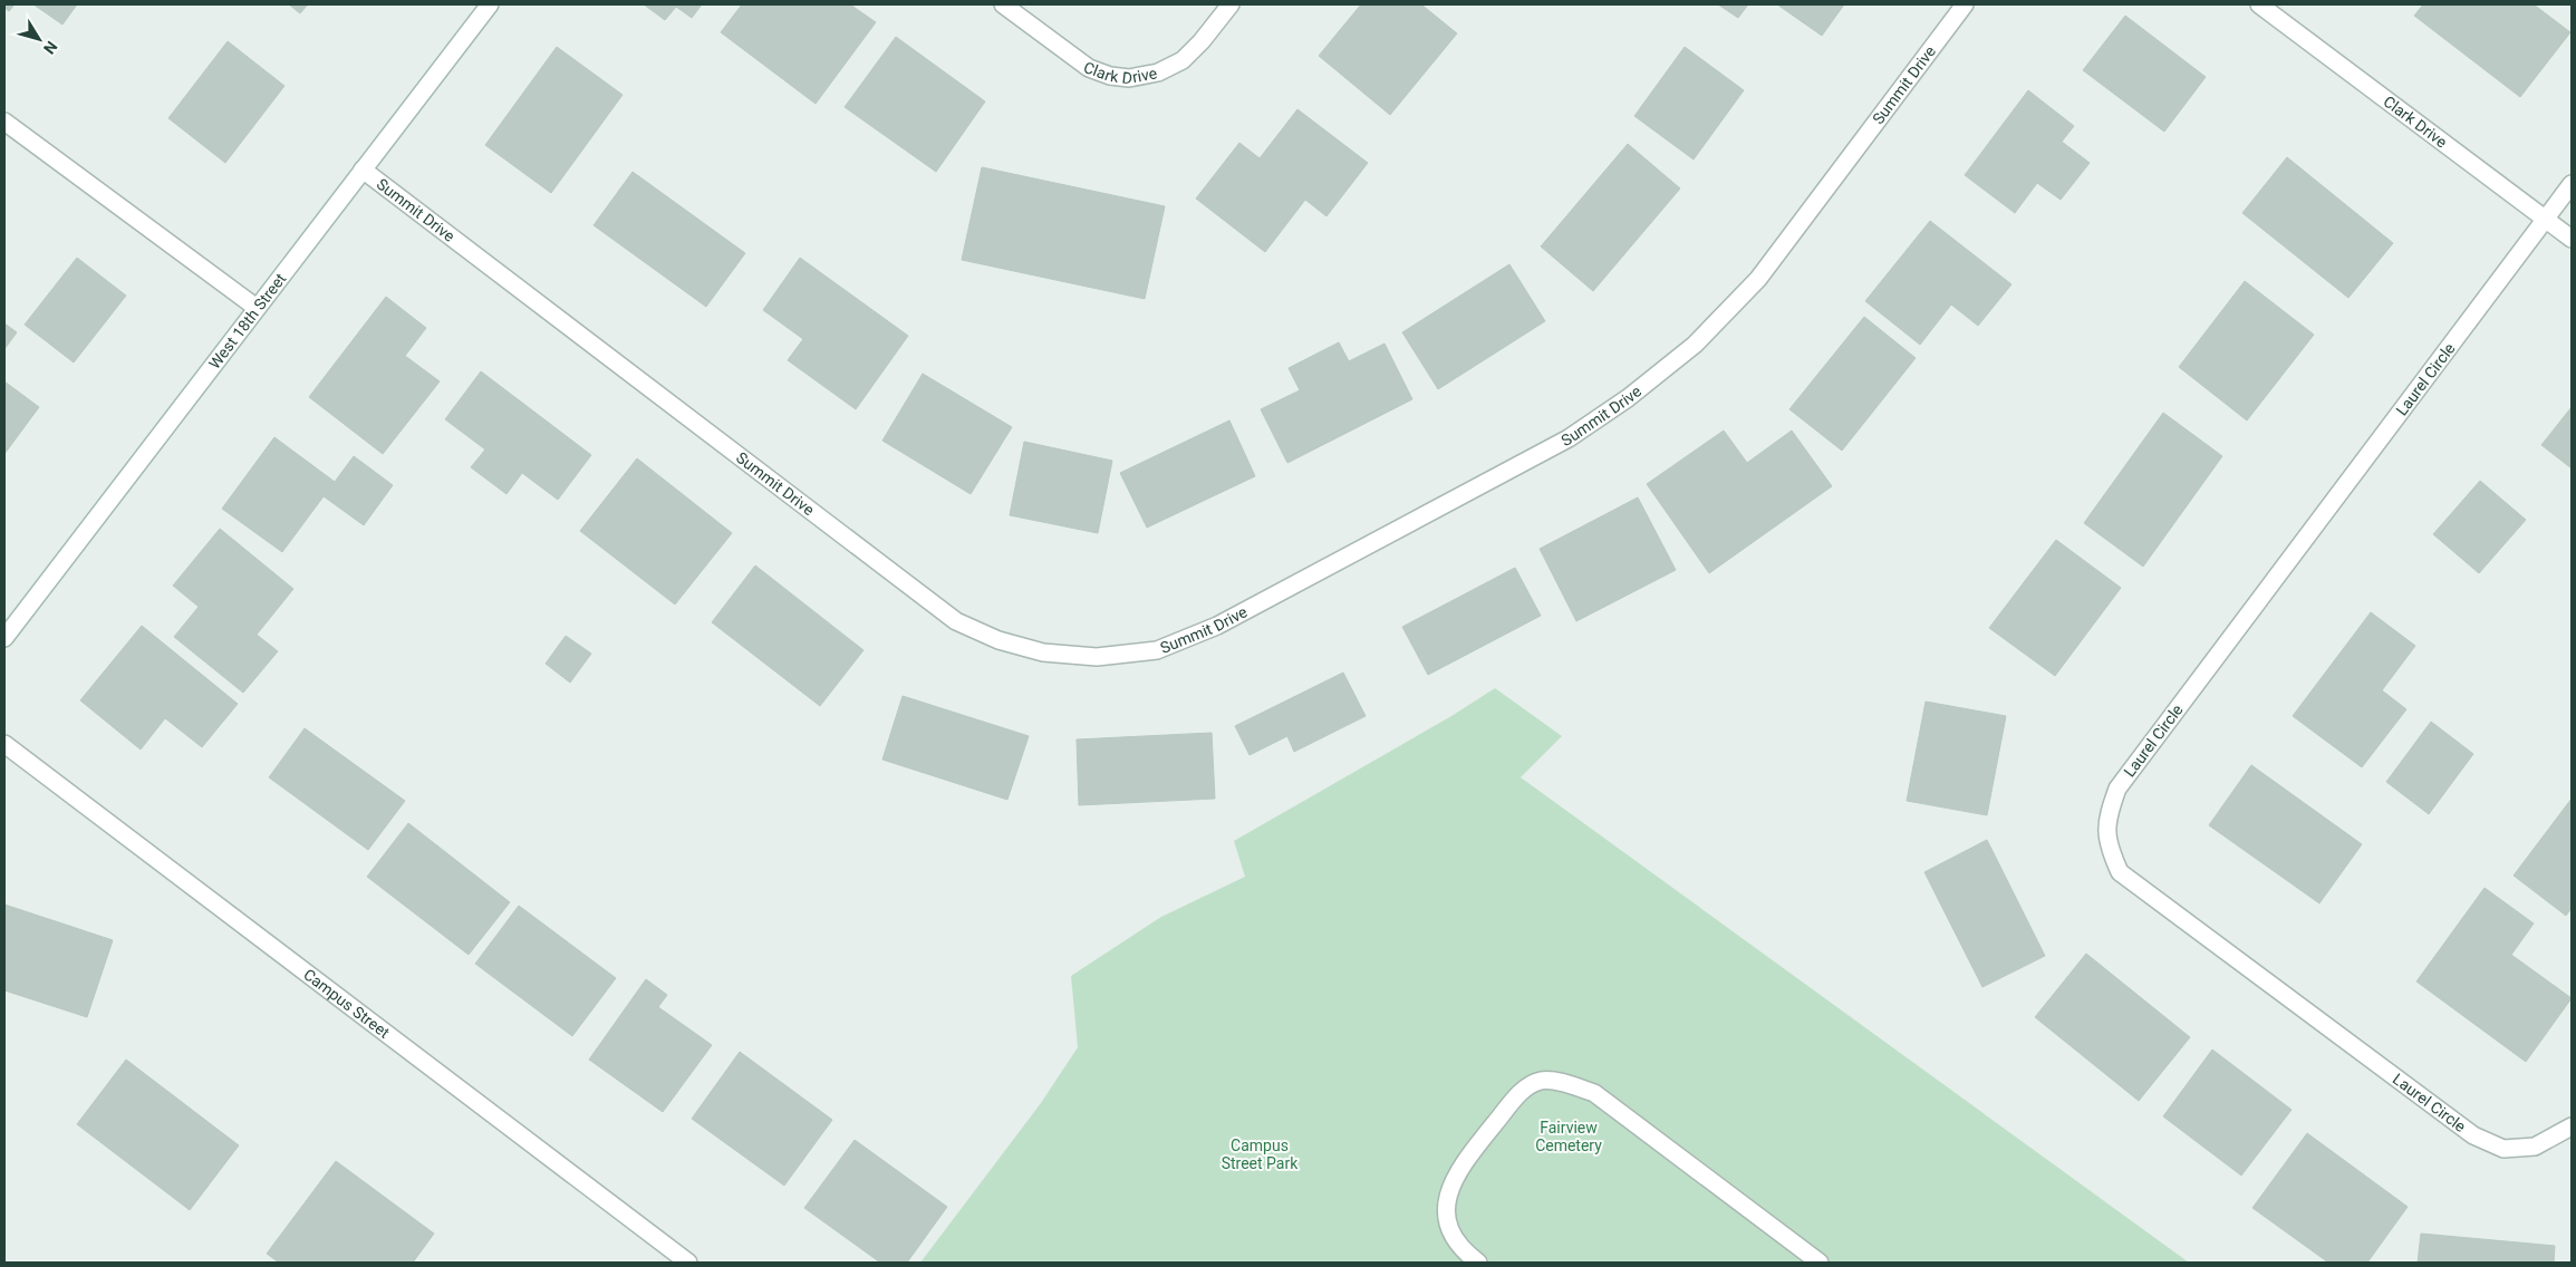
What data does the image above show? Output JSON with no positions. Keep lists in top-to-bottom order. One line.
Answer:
{"streets":{"street":["Clark Drive","Summit Drive","West 18th Street","Laurel Circle","Campus Street"]},"crossings":[["Clark Drive","Laurel Circle"],["Summit Drive","West 18th Street"]],"parks":["Fairview Cemetery","Campus Street Park"],"north":"bottom right"}
